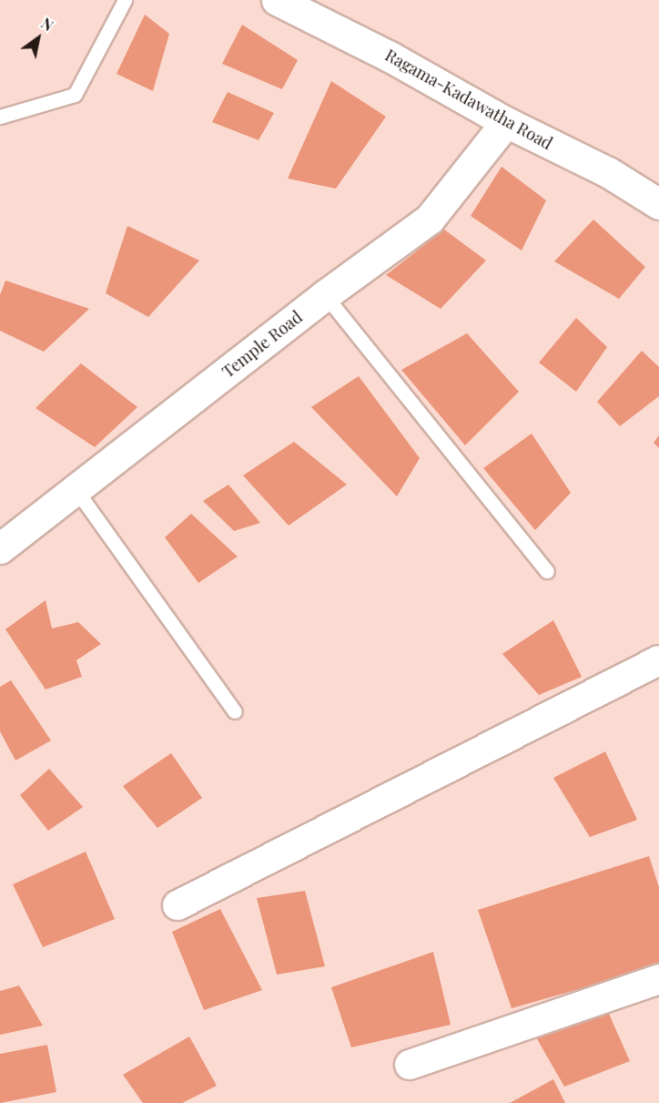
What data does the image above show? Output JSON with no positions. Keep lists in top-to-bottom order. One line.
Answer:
{"streets":{"street":["Ragama-Kadawatha Road","Temple Road"]},"crossings":[["Ragama-Kadawatha Road","Temple Road"]],"north":"top right"}
